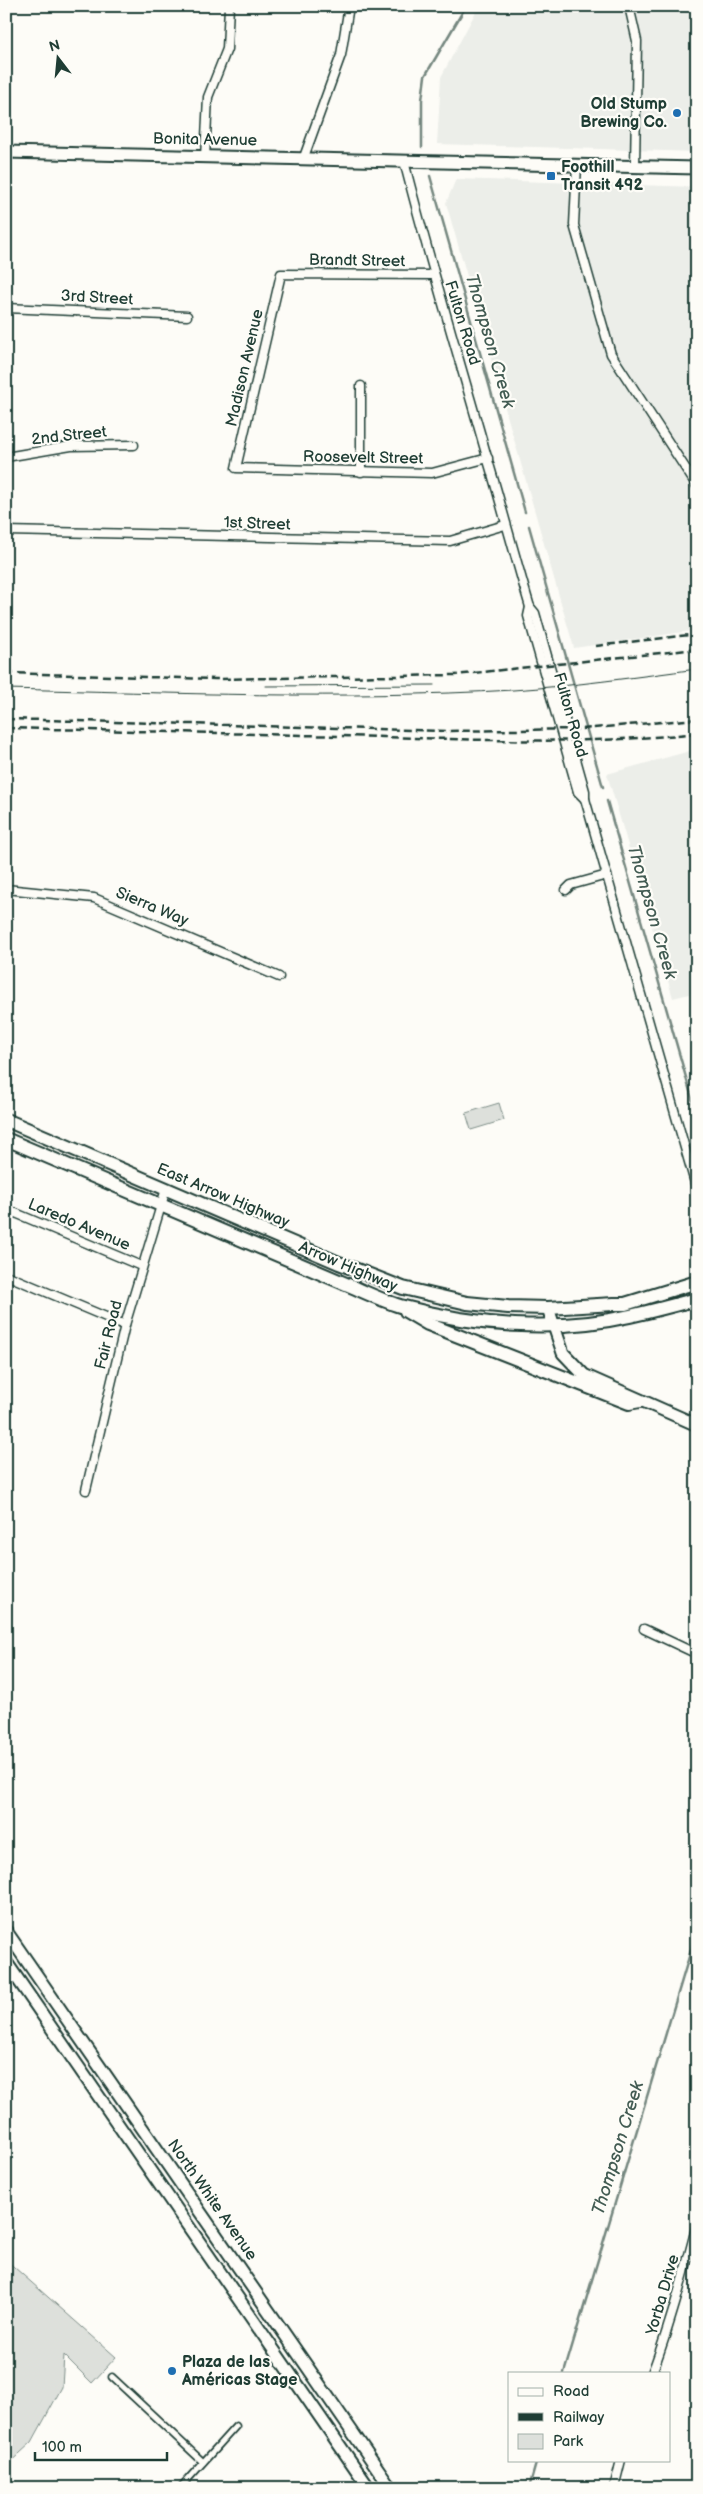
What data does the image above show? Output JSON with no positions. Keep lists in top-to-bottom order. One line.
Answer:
{"streets":{"main road":["Bonita Avenue","East Arrow Highway","Arrow Highway","North White Avenue"],"street":["Brandt Street","3rd Street","Fulton Road","Madison Avenue","2nd Street","Roosevelt Street","1st Street","Sierra Way","Laredo Avenue","Fair Road","Yorba Drive"]},"crossings":[["Bonita Avenue","Fulton Road"],["Brandt Street","Fulton Road"],["Brandt Street","Madison Avenue"],["Fulton Road","Roosevelt Street"],["Fulton Road","1st Street"],["Madison Avenue","Roosevelt Street"],["East Arrow Highway","Fair Road"],["Laredo Avenue","Fair Road"],["Arrow Highway","Fair Road"]],"water":["Thompson Creek"],"places":{"other":["Old Stump Brewing Co.","Plaza de las Américas Stage"],"transit":["Foothill Transit 492"]},"legend":["Road","Railway","Park"],"scale_bar":"100 m","north":"top"}
